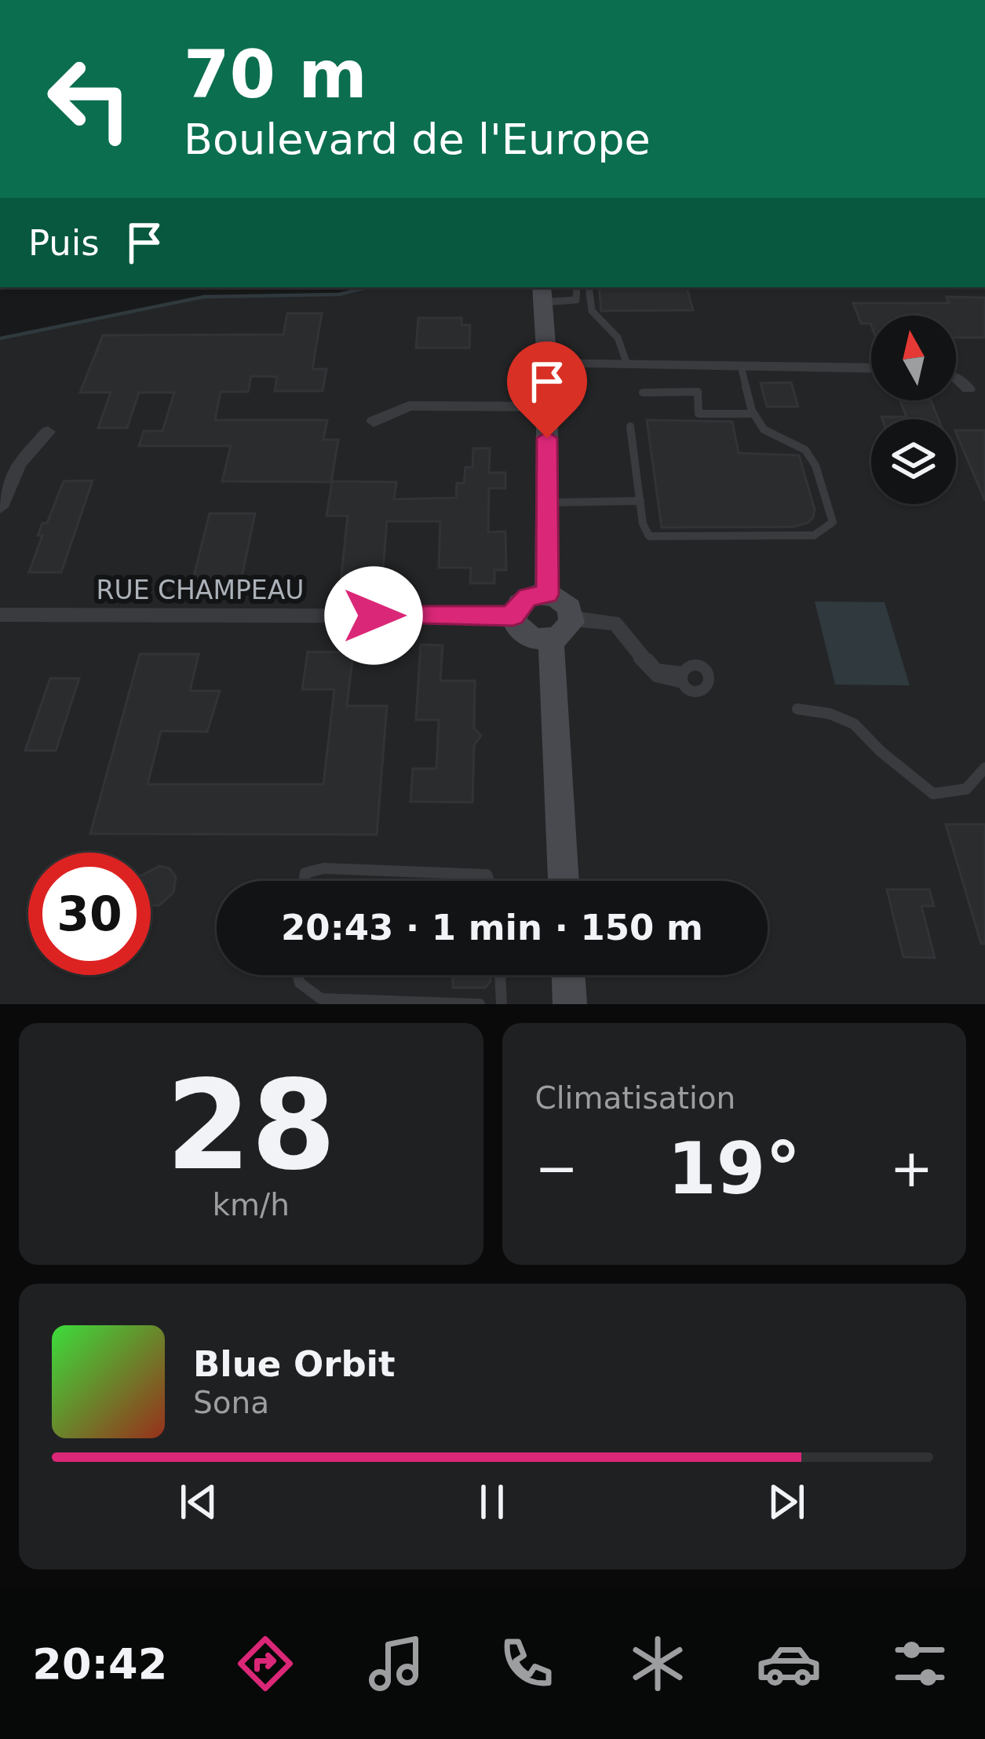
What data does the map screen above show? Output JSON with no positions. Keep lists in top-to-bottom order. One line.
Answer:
{"streets":{"street":["RUE CHAMPEAU"]},"north":"top","page":{"turn":["70 m","Boulevard de l'Europe"],"then":"Puis","limit":"30","trip":"20:43 · 1 min · 150 m","tile":[["28","km/h"],"Climatisation"],"heat":["−","19°","+"],"song":["Blue Orbit","Sona"],"tabs":"20:42"}}
